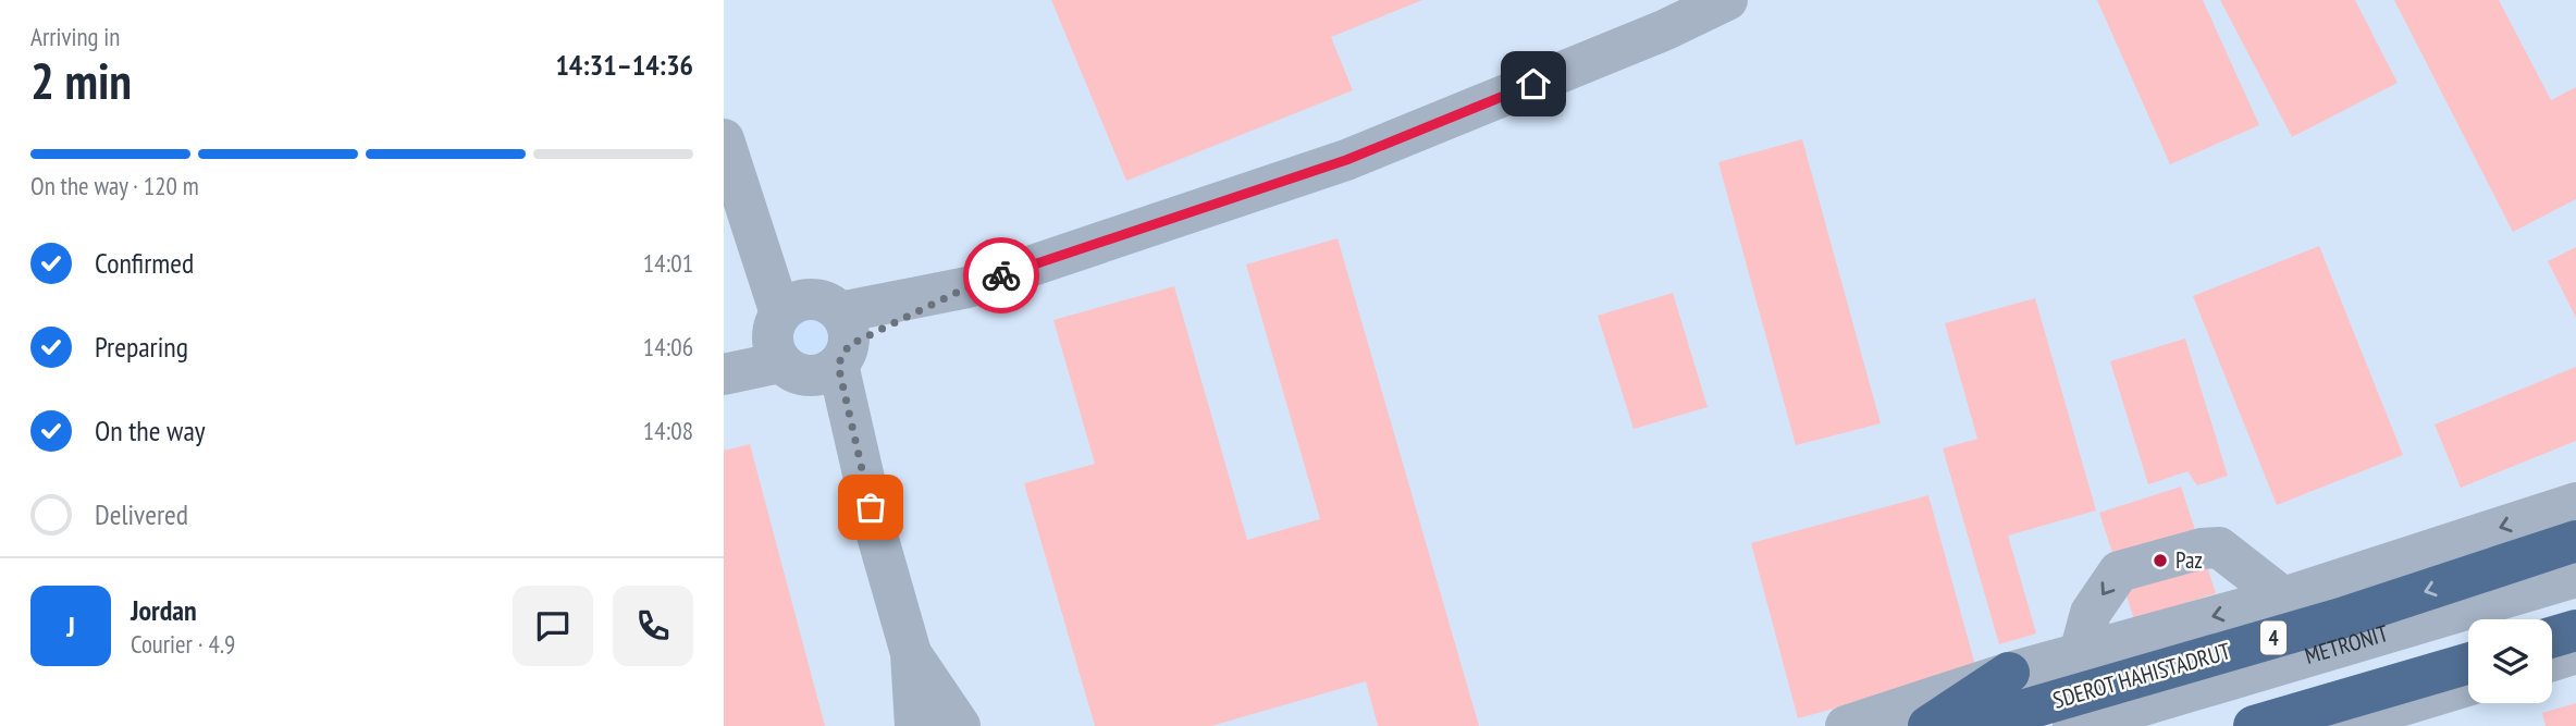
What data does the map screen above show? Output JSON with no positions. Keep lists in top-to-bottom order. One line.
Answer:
{"streets":{"highway":["4","SDEROT HAHISTADRUT"],"street":["METRONIT"]},"places":["Paz"],"page":{"heading":["2 min","Arriving in","14:31–14:36"],"panel":["Jordan","Courier · 4.9"],"bar":"On the way · 120 m","list":[["Confirmed","14:01"],["Preparing","14:06"],["On the way","14:08"],"Delivered"],"round":"J"}}
